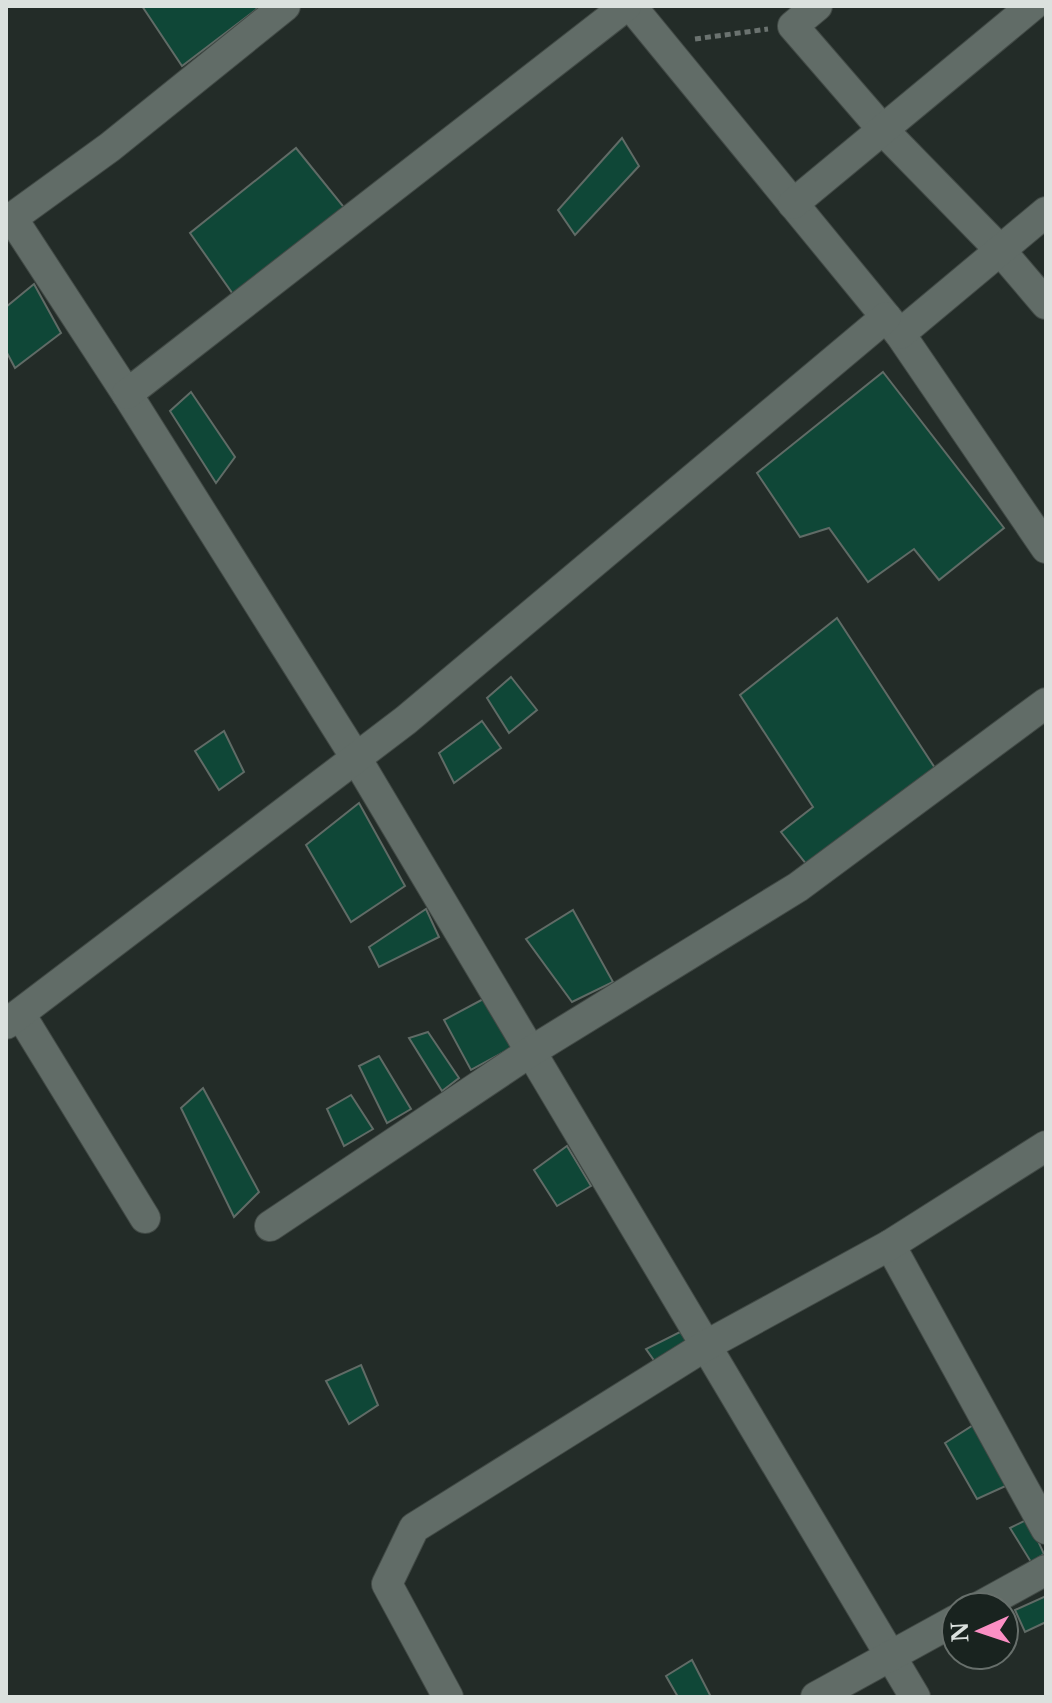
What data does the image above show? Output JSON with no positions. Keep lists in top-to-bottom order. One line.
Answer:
{"north":"left"}
